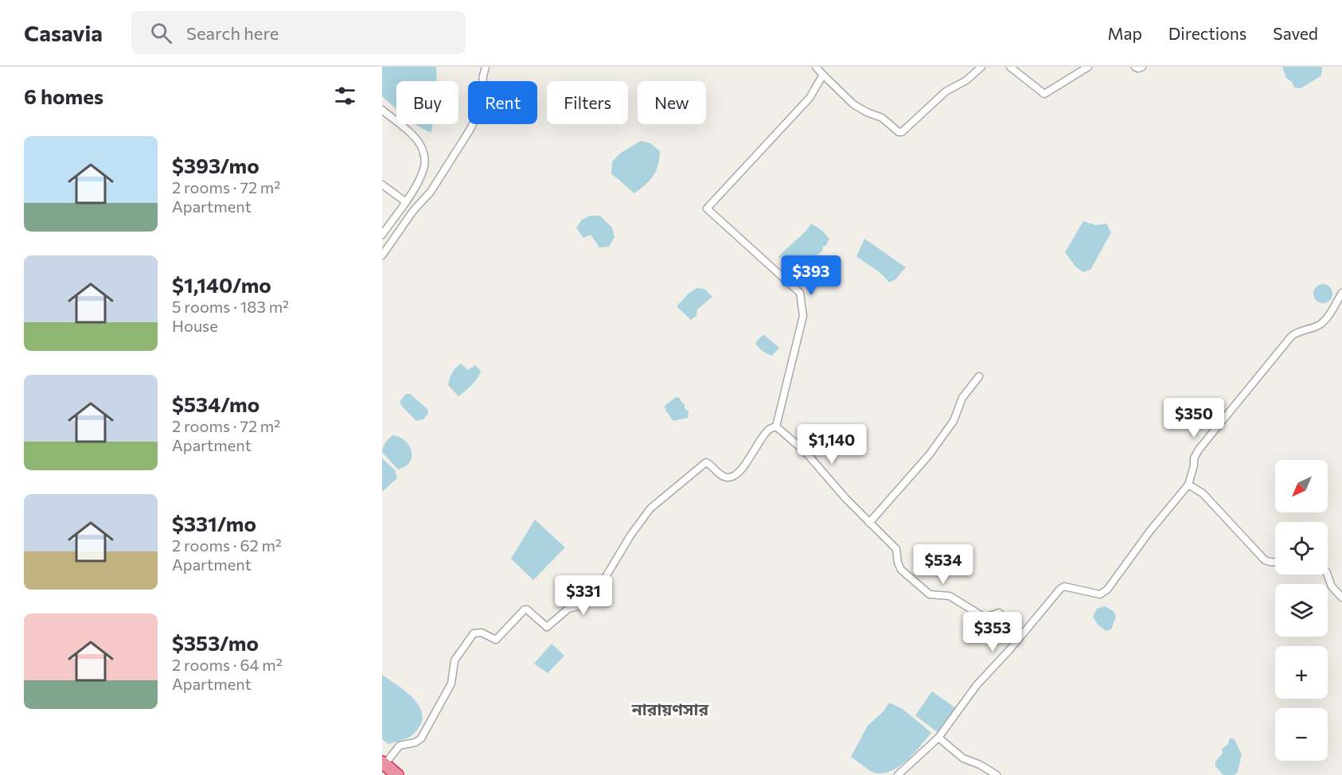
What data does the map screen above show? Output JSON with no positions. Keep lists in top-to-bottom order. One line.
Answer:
{"districts":["নারায়ণসার"],"north":"bottom left","page":{"header":"Casavia","search":"Search here","nav":["Map","Directions","Saved"],"heading":"6 homes","chip":["Buy","Rent","Filters","New"],"list":[{"name":"$393/mo","note":"2 rooms · 72 m² · Apartment"},{"name":"$1,140/mo","note":"5 rooms · 183 m² · House"},{"name":"$534/mo","note":"2 rooms · 72 m² · Apartment"},{"name":"$331/mo","note":"2 rooms · 62 m² · Apartment"},{"name":"$353/mo","note":"2 rooms · 64 m² · Apartment"}],"price":["$393","$350","$1,140","$534","$331","$353"],"map_buttons":["+","−"]}}
